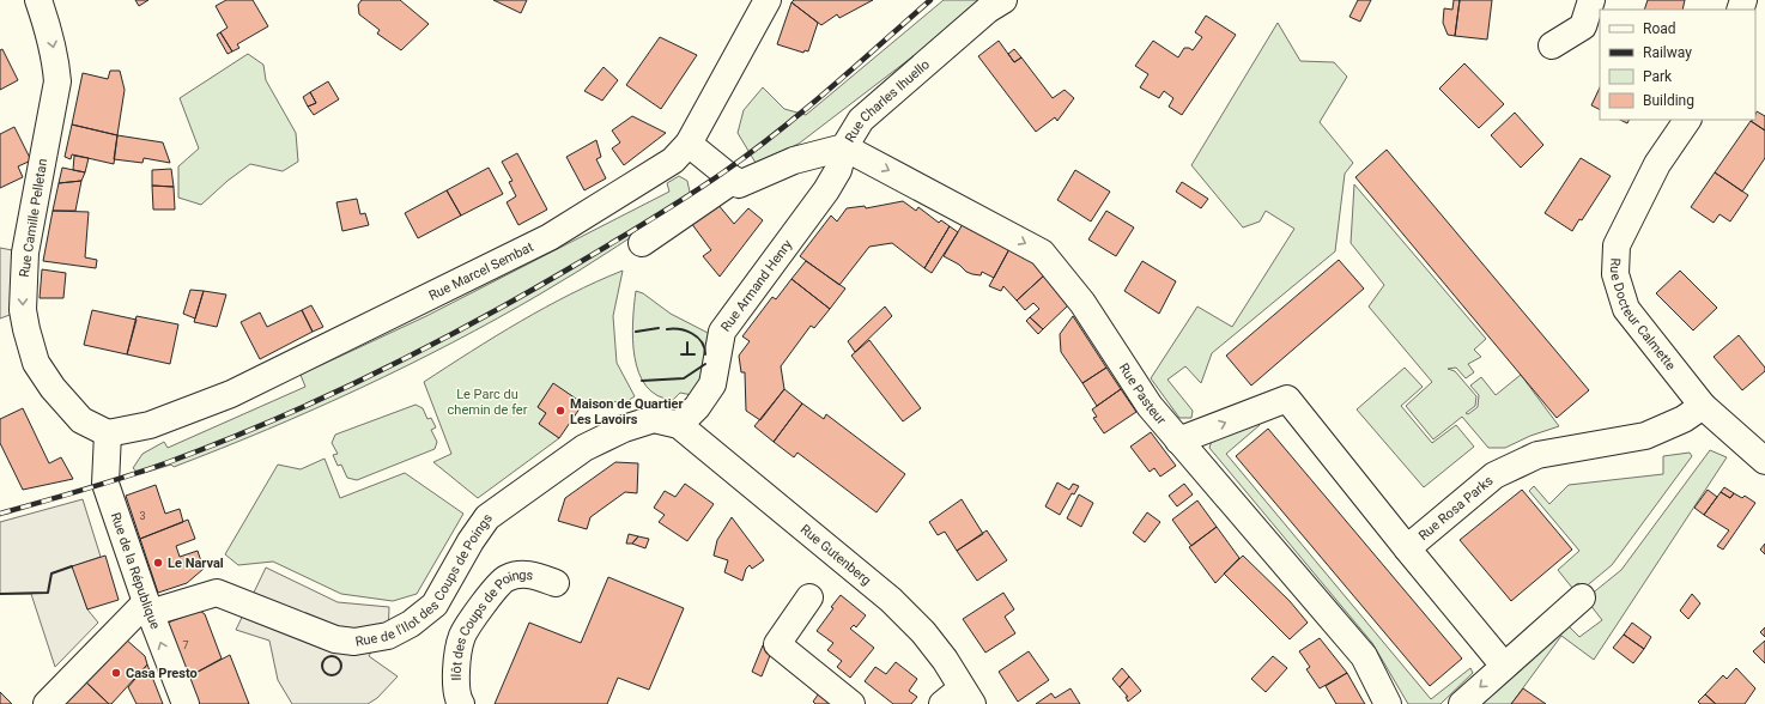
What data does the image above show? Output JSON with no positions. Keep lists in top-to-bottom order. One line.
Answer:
{"streets":{"street":["Rue Charles Ihuello","Rue Camille Pelletan","Rue Marcel Sembat","Rue Armand Henry","Rue Docteur Calmette","Rue Pasteur","Rue Rosa Parks","Rue Gutenberg","Rue de la République","Rue de l'Ilot des Coups de Poings","Ilôt des Coups de Poings"]},"crossings":[["Rue Charles Ihuello","Rue Armand Henry"],["Rue Charles Ihuello","Rue Pasteur"],["Rue Camille Pelletan","Rue Marcel Sembat"],["Rue Camille Pelletan","Rue de la République"],["Rue Marcel Sembat","Rue de la République"],["Rue Armand Henry","Rue Pasteur"],["Rue Armand Henry","Rue Gutenberg"],["Rue Armand Henry","Rue de l'Ilot des Coups de Poings"],["Rue Docteur Calmette","Rue Rosa Parks"],["Rue Gutenberg","Rue de l'Ilot des Coups de Poings"],["Rue de la République","Rue de l'Ilot des Coups de Poings"]],"one_way":["Rue Camille Pelletan","Rue Pasteur","Rue de la République"],"parks":["Le Parc du chemin de fer"],"places":["Maison de Quartier Les Lavoirs","Le Narval","Casa Presto"],"house_numbers":["3","7"],"legend":["Road","Railway","Park","Building"]}
